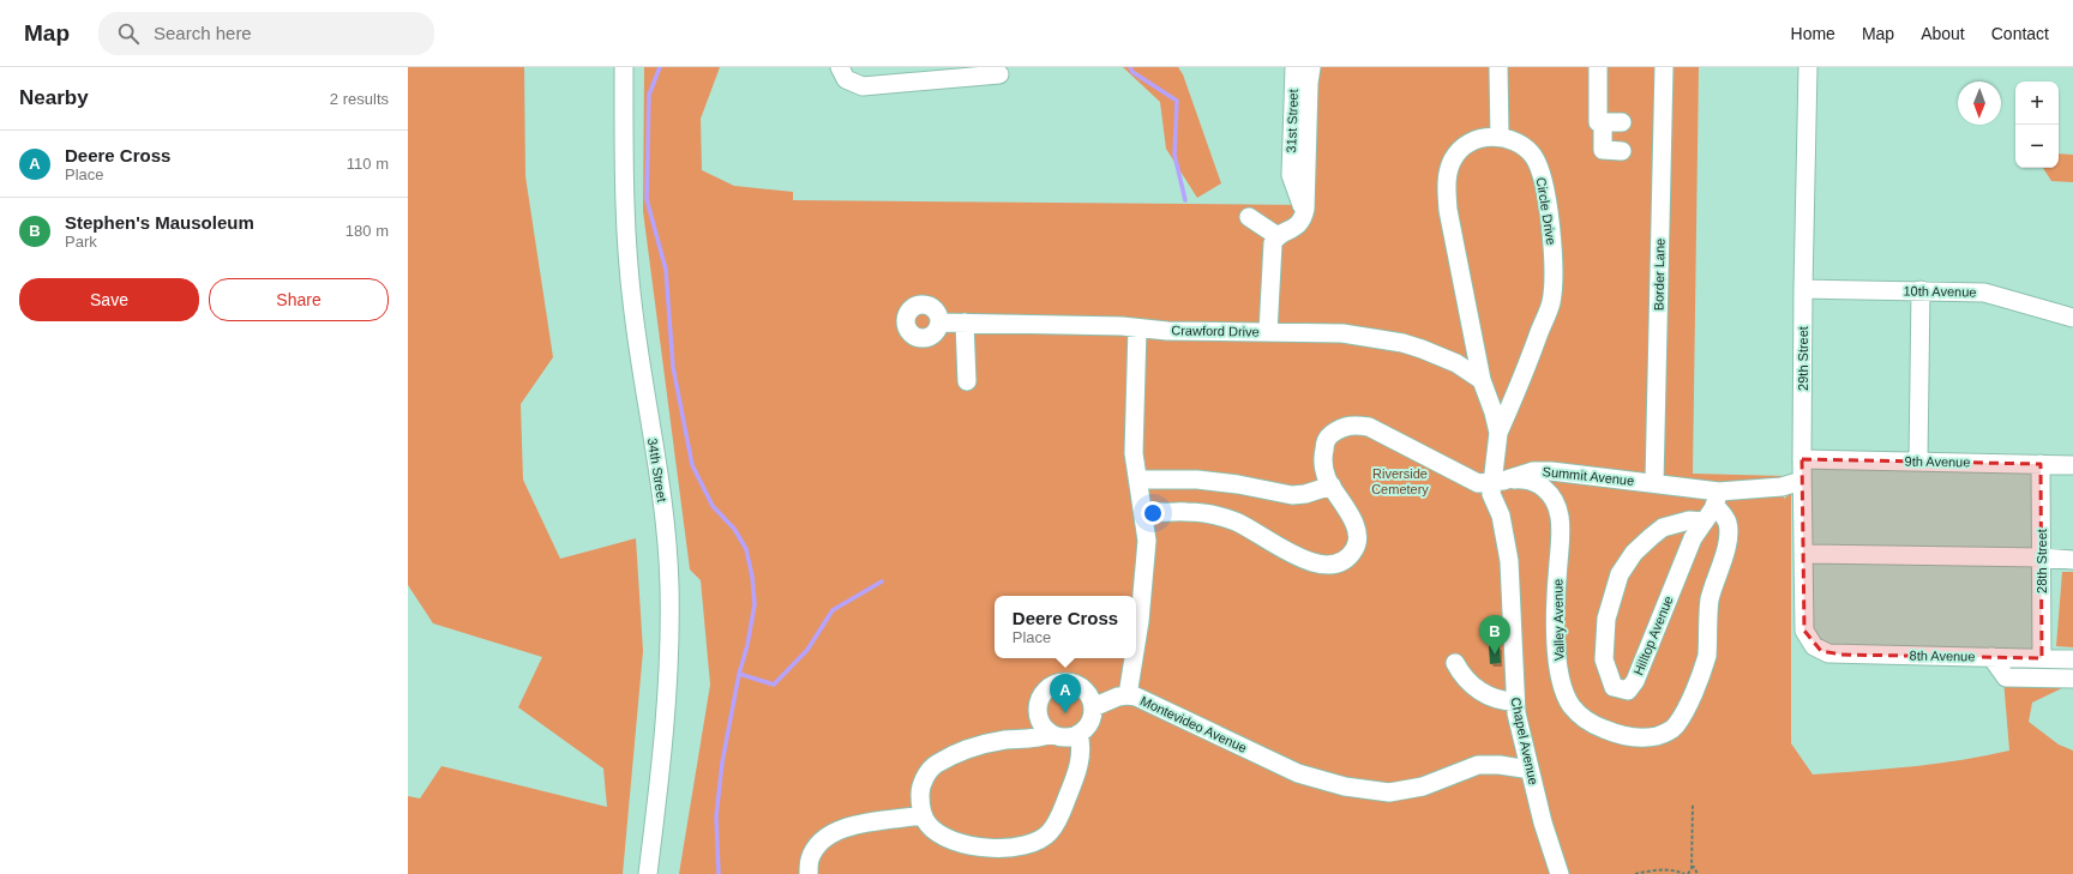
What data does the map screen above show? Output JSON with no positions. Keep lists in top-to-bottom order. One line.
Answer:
{"streets":{"street":["31st Street","Circle Drive","Border Lane","10th Avenue","Crawford Drive","29th Street","9th Avenue","34th Street","Summit Avenue","28th Street","Valley Avenue","Hilltop Avenue","8th Avenue","Montevideo Avenue","Chapel Avenue"]},"crossings":[["Circle Drive","Chapel Avenue"],["Border Lane","Summit Avenue"],["10th Avenue","29th Street"],["Crawford Drive","Montevideo Avenue"],["Crawford Drive","Chapel Avenue"],["29th Street","9th Avenue"],["29th Street","Summit Avenue"],["29th Street","8th Avenue"],["9th Avenue","28th Street"],["Summit Avenue","Valley Avenue"],["Summit Avenue","Hilltop Avenue"],["Summit Avenue","Chapel Avenue"],["28th Street","8th Avenue"],["Valley Avenue","Hilltop Avenue"],["Valley Avenue","Chapel Avenue"],["Montevideo Avenue","Chapel Avenue"]],"parks":["Riverside Cemetery"],"north":"bottom","page":{"header":"Map","search":"Search here","nav":["Home","Map","About","Contact"],"heading":["Nearby","2 results"],"map_buttons":["+","−"],"list":[{"mark":"A","name":"Deere Cross","note":"Place","value":"110 m"},{"mark":"B","name":"Stephen's Mausoleum","note":"Park","value":"180 m"}],"buttons":["Save","Share"],"popup":["Deere Cross","Place"],"pins":["B","A"]}}
